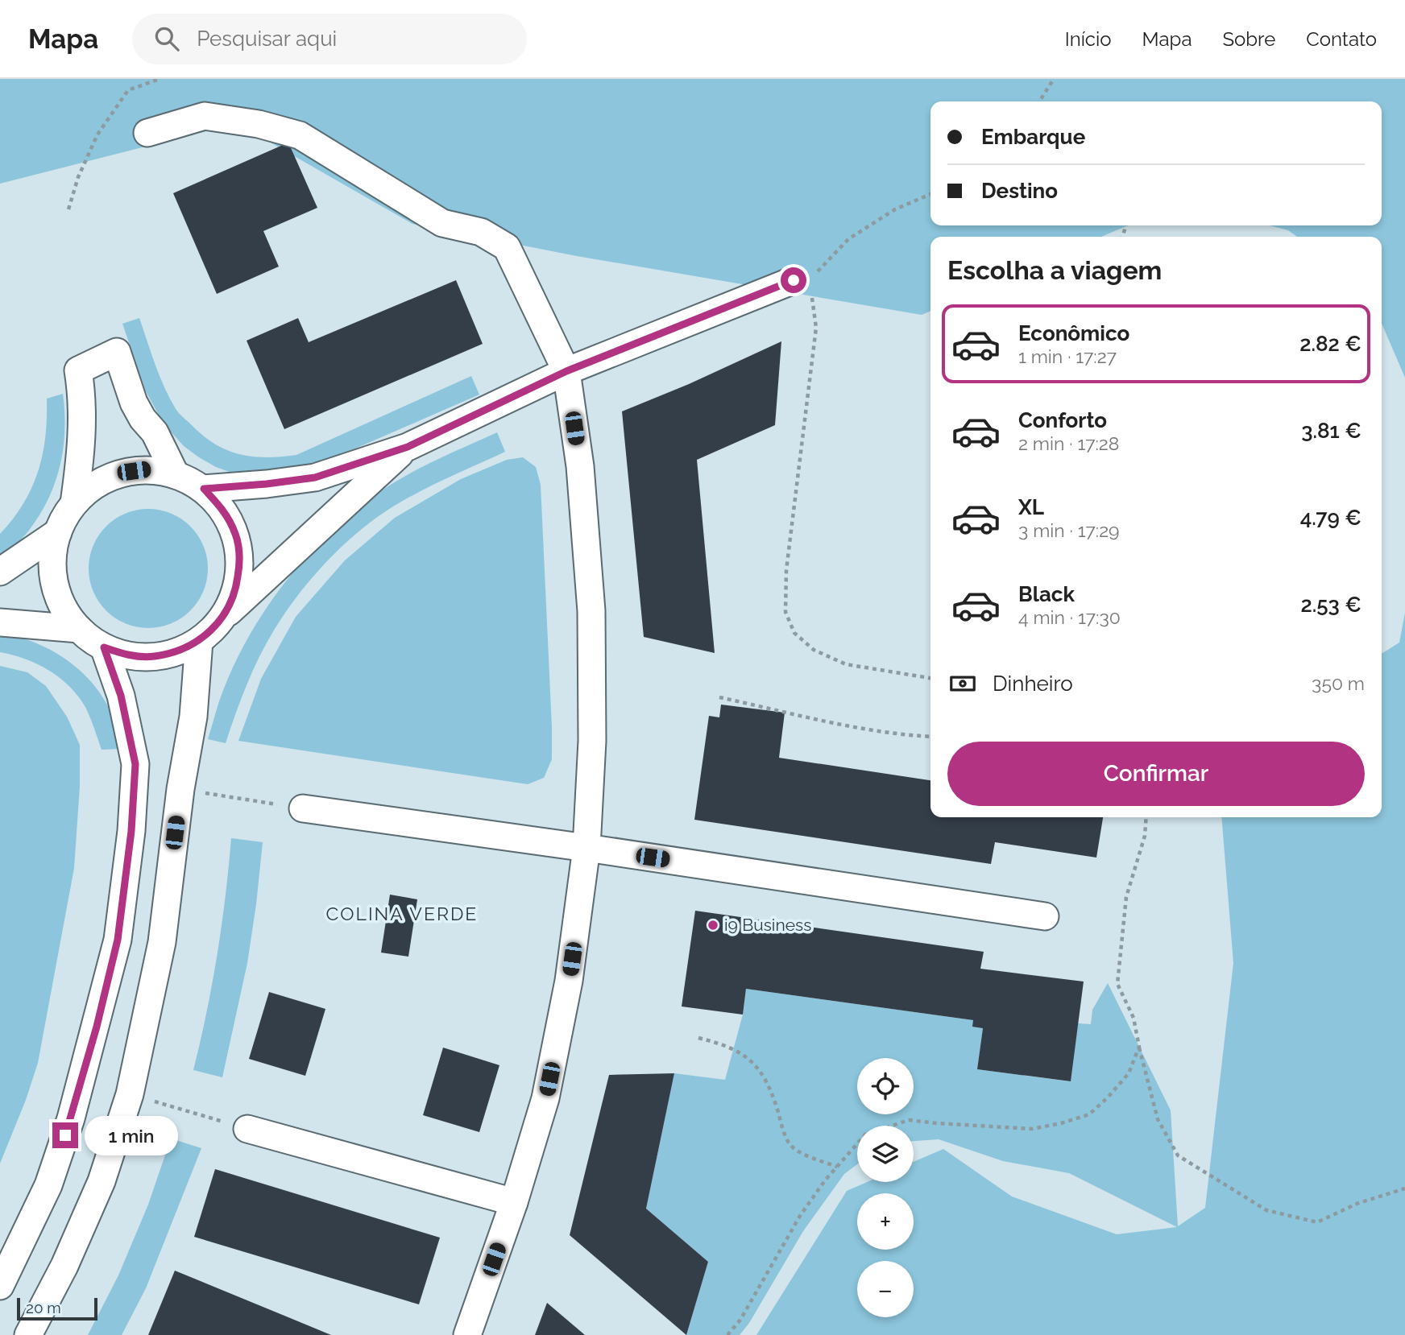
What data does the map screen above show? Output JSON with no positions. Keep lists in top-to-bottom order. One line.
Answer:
{"districts":["COLINA VERDE"],"places":["i9 Business"],"scale_bar":"20 m","page":{"header":"Mapa","search":"Pesquisar aqui","nav":["Início","Mapa","Sobre","Contato"],"banner":["Embarque","Destino"],"heading":"Escolha a viagem","list":[{"name":"Econômico","note":"1 min · 17:27","value":"2.82 €"},{"name":"Conforto","note":"2 min · 17:28","value":"3.81 €"},{"name":"XL","note":"3 min · 17:29","value":"4.79 €"},{"name":"Black","note":"4 min · 17:30","value":"2.53 €"}],"pay":["Dinheiro","350 m"],"buttons":"Confirmar","map_buttons":["+","−"],"bubble":"1 min","scale":"20 m"}}
